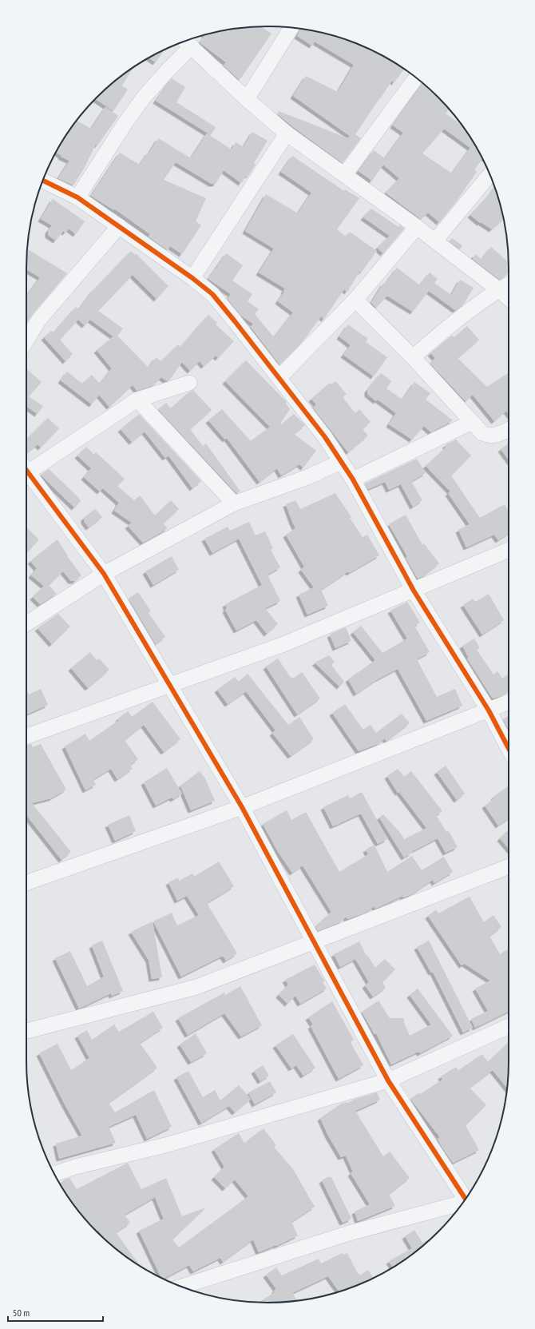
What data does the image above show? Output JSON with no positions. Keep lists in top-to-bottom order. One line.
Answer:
{"scale_bar":"50 m"}
